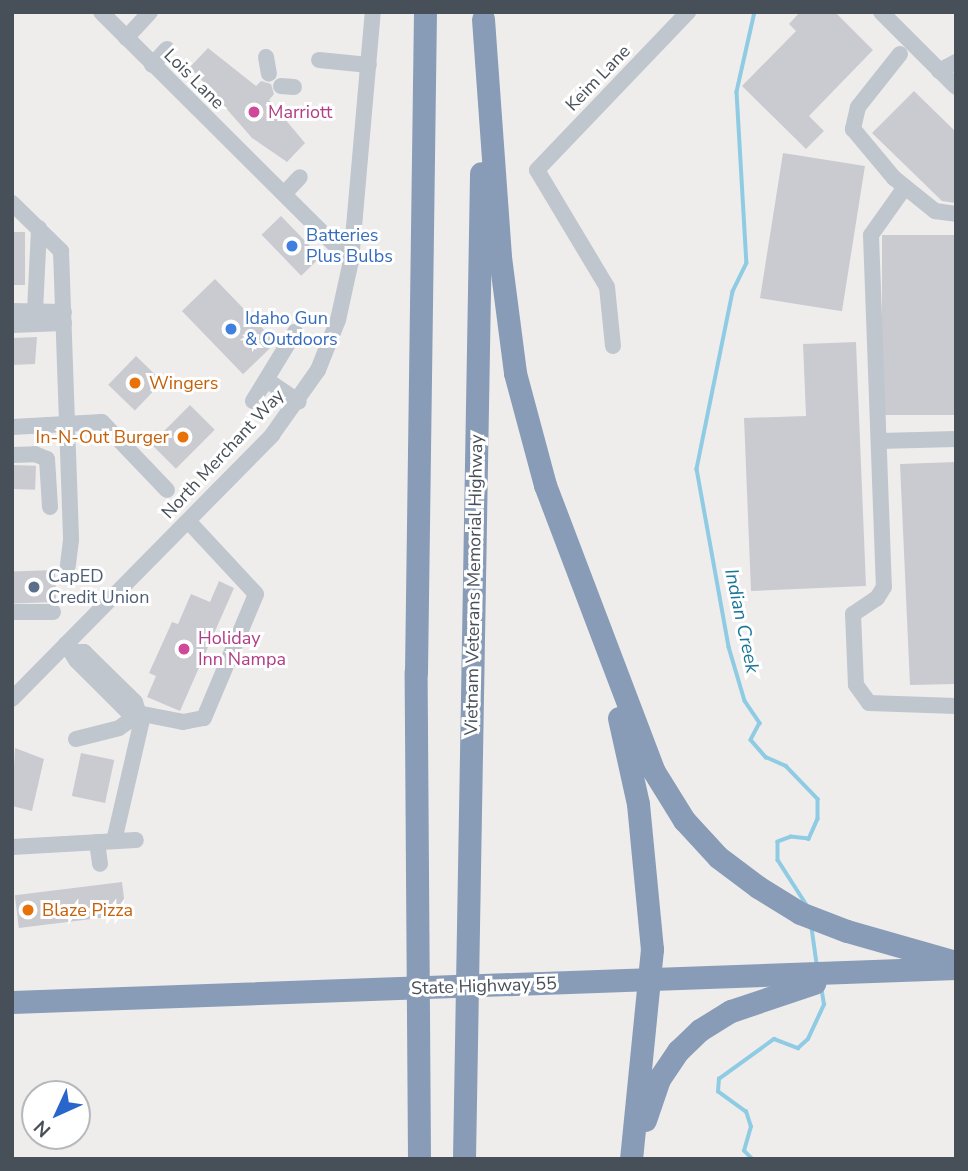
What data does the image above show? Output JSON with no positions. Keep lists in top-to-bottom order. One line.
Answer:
{"streets":{"highway":["Vietnam Veterans Memorial Highway","State Highway 55"],"street":["Keim Lane","Lois Lane","North Merchant Way"]},"crossings":[["Lois Lane","North Merchant Way"]],"water":["Indian Creek"],"places":["Marriott","Batteries Plus Bulbs","Idaho Gun & Outdoors","Wingers","In-N-Out Burger","CapED Credit Union","Holiday Inn Nampa","Blaze Pizza"],"north":"bottom left"}
